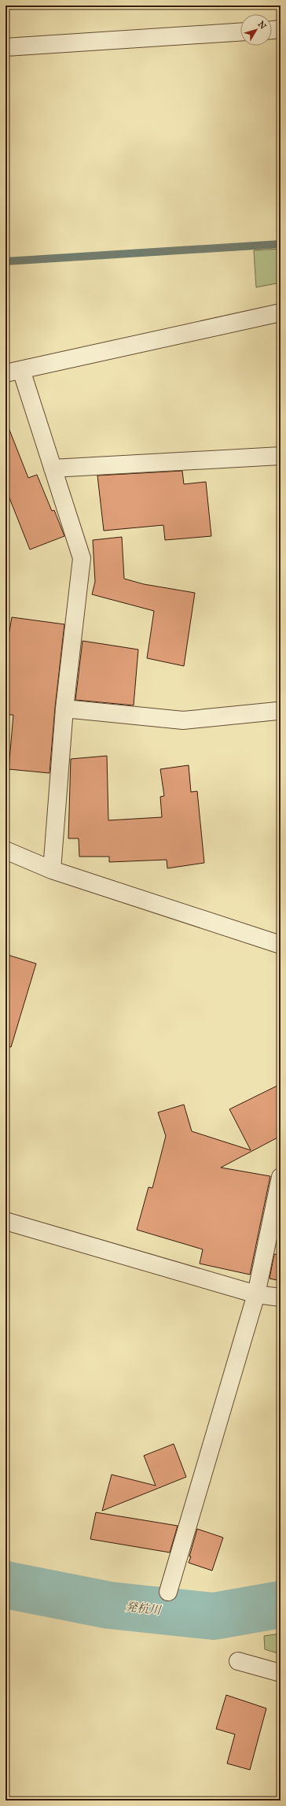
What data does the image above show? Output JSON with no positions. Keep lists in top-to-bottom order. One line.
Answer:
{"water":["発杭川"],"north":"top right"}
